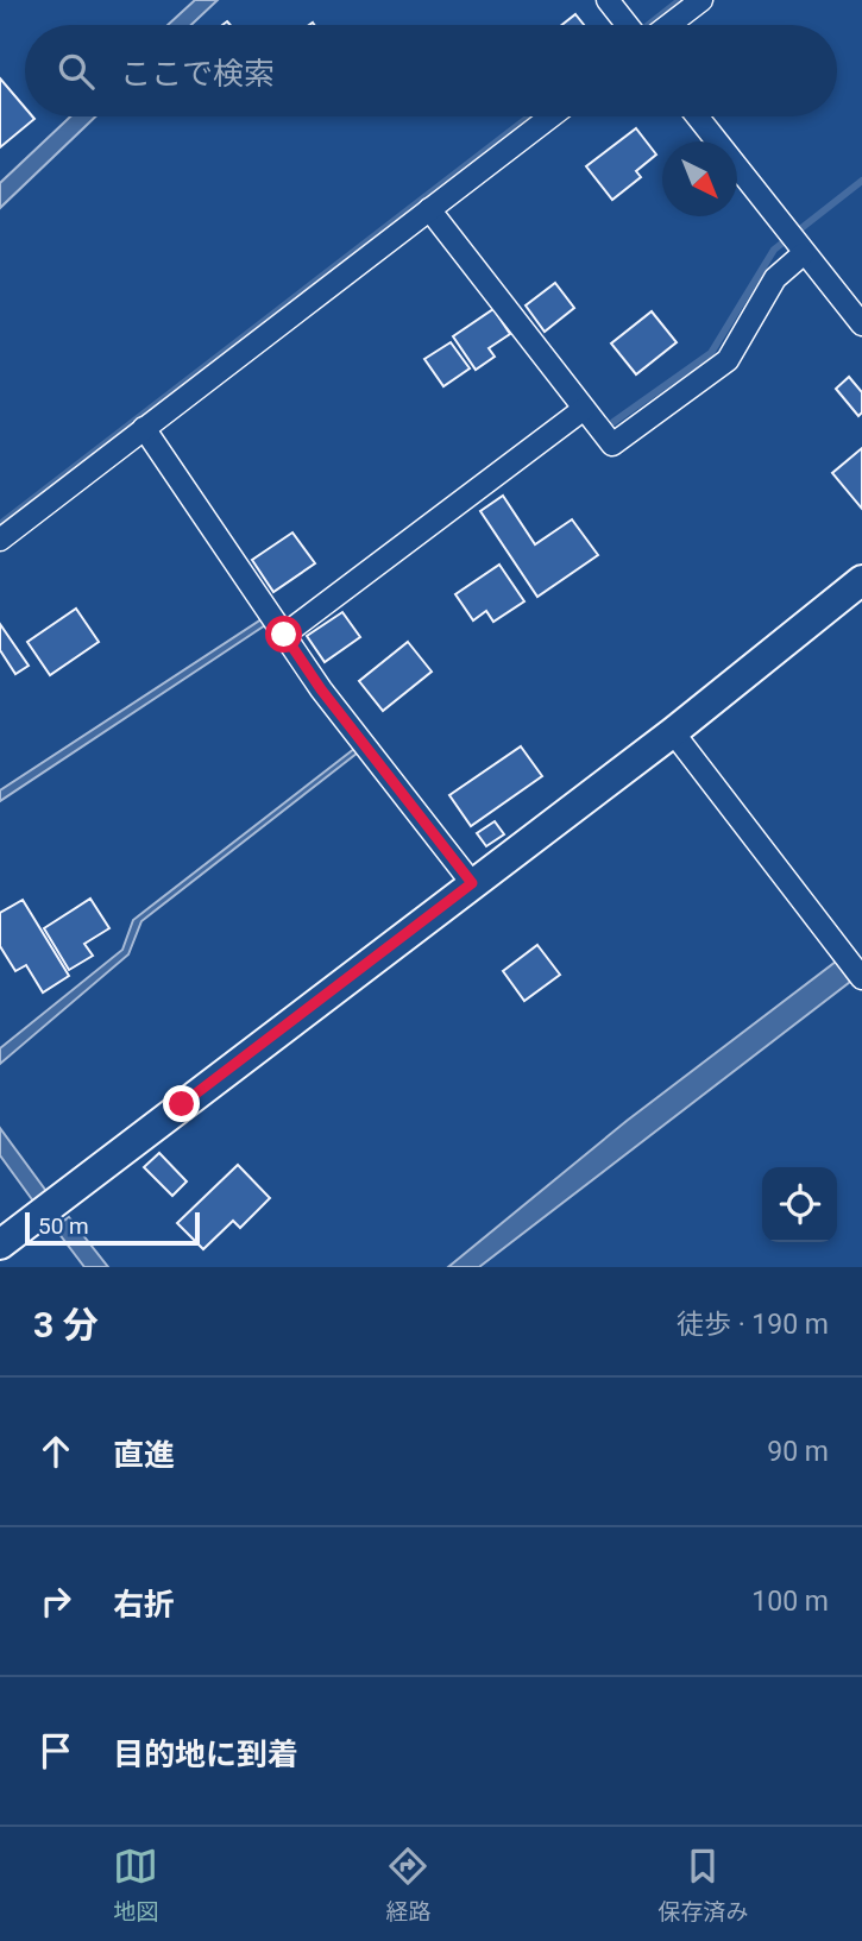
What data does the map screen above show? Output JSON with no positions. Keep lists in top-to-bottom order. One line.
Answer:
{"scale_bar":"50 m","north":"bottom right","page":{"search":"ここで検索","scale":"50 m","heading":["3 分","徒歩 · 190 m"],"list":[["直進","90 m"],["右折","100 m"],"目的地に到着"],"nav":["地図","経路","保存済み"]}}
